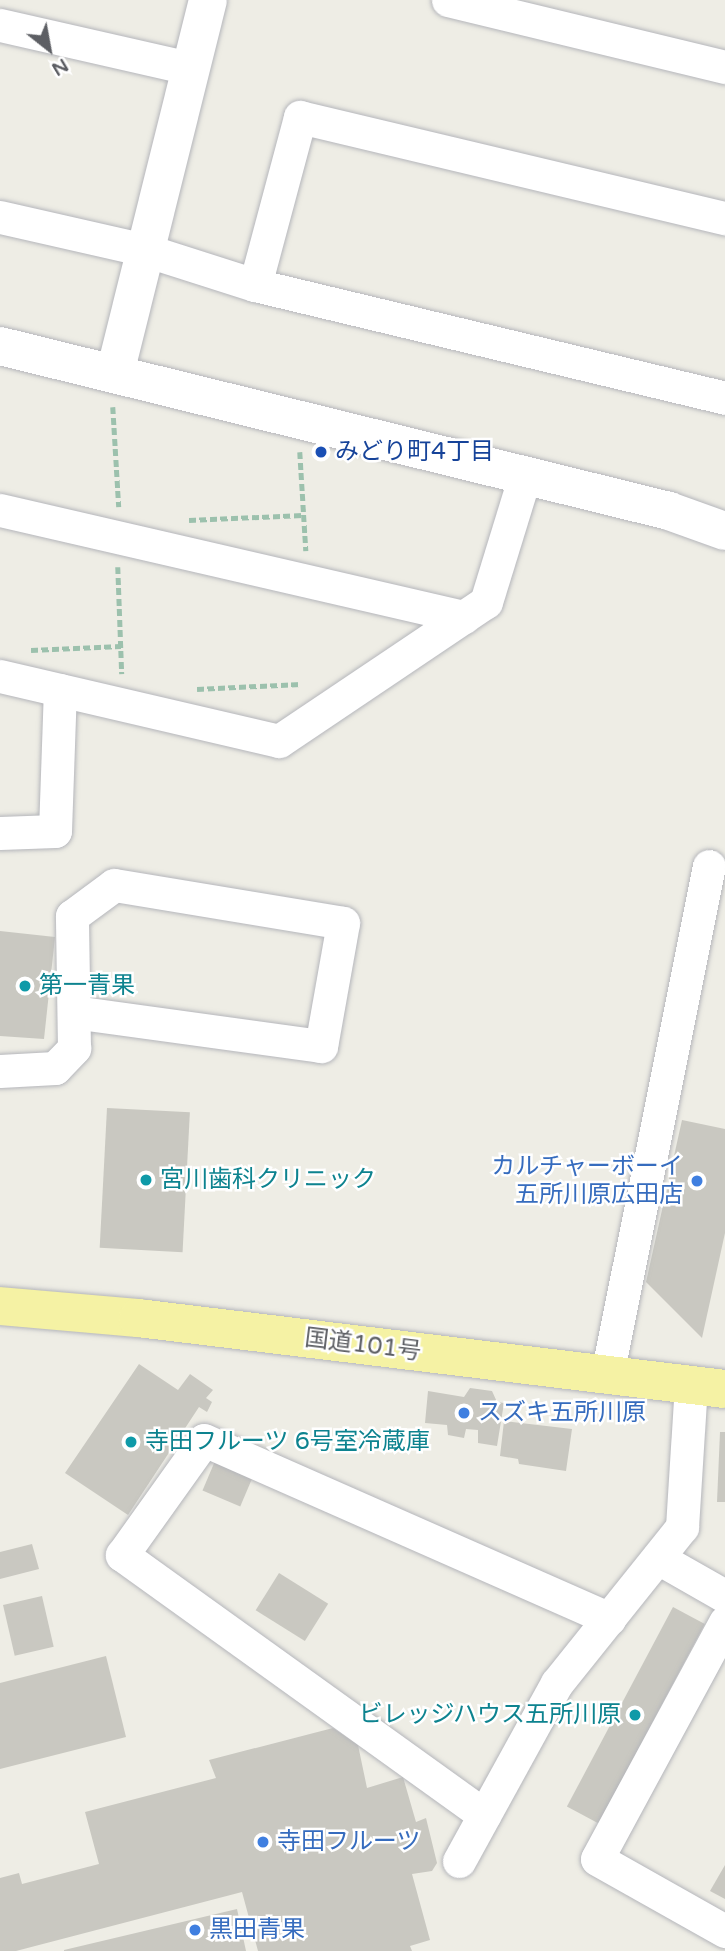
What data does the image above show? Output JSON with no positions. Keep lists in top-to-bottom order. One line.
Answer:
{"streets":{"highway":["国道101号"]},"places":["みどり町4丁目","第一青果","宮川歯科クリニック","カルチャーボーイ 五所川原広田店","スズキ五所川原","寺田フルーツ 6号室冷蔵庫","ビレッジハウス五所川原","寺田フルーツ","黒田青果"],"north":"bottom right"}
